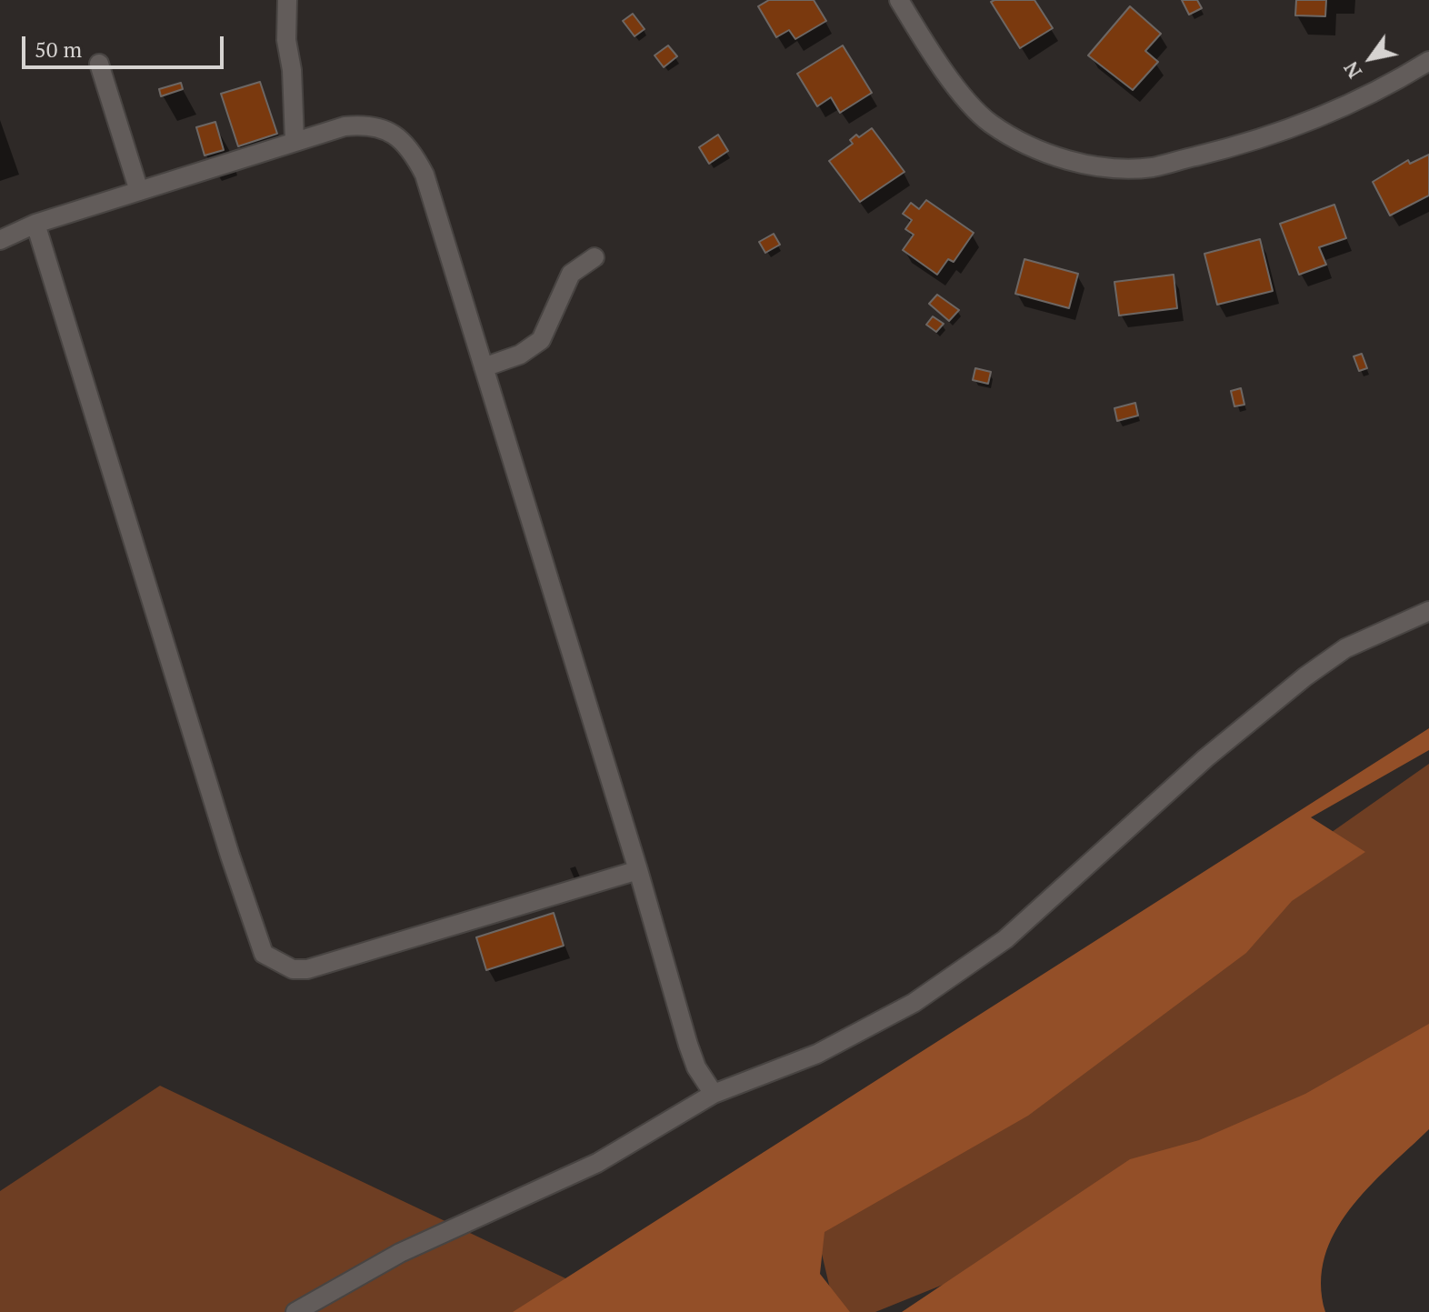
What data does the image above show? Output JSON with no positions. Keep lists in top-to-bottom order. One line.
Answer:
{"scale_bar":"50 m","north":"bottom left"}
